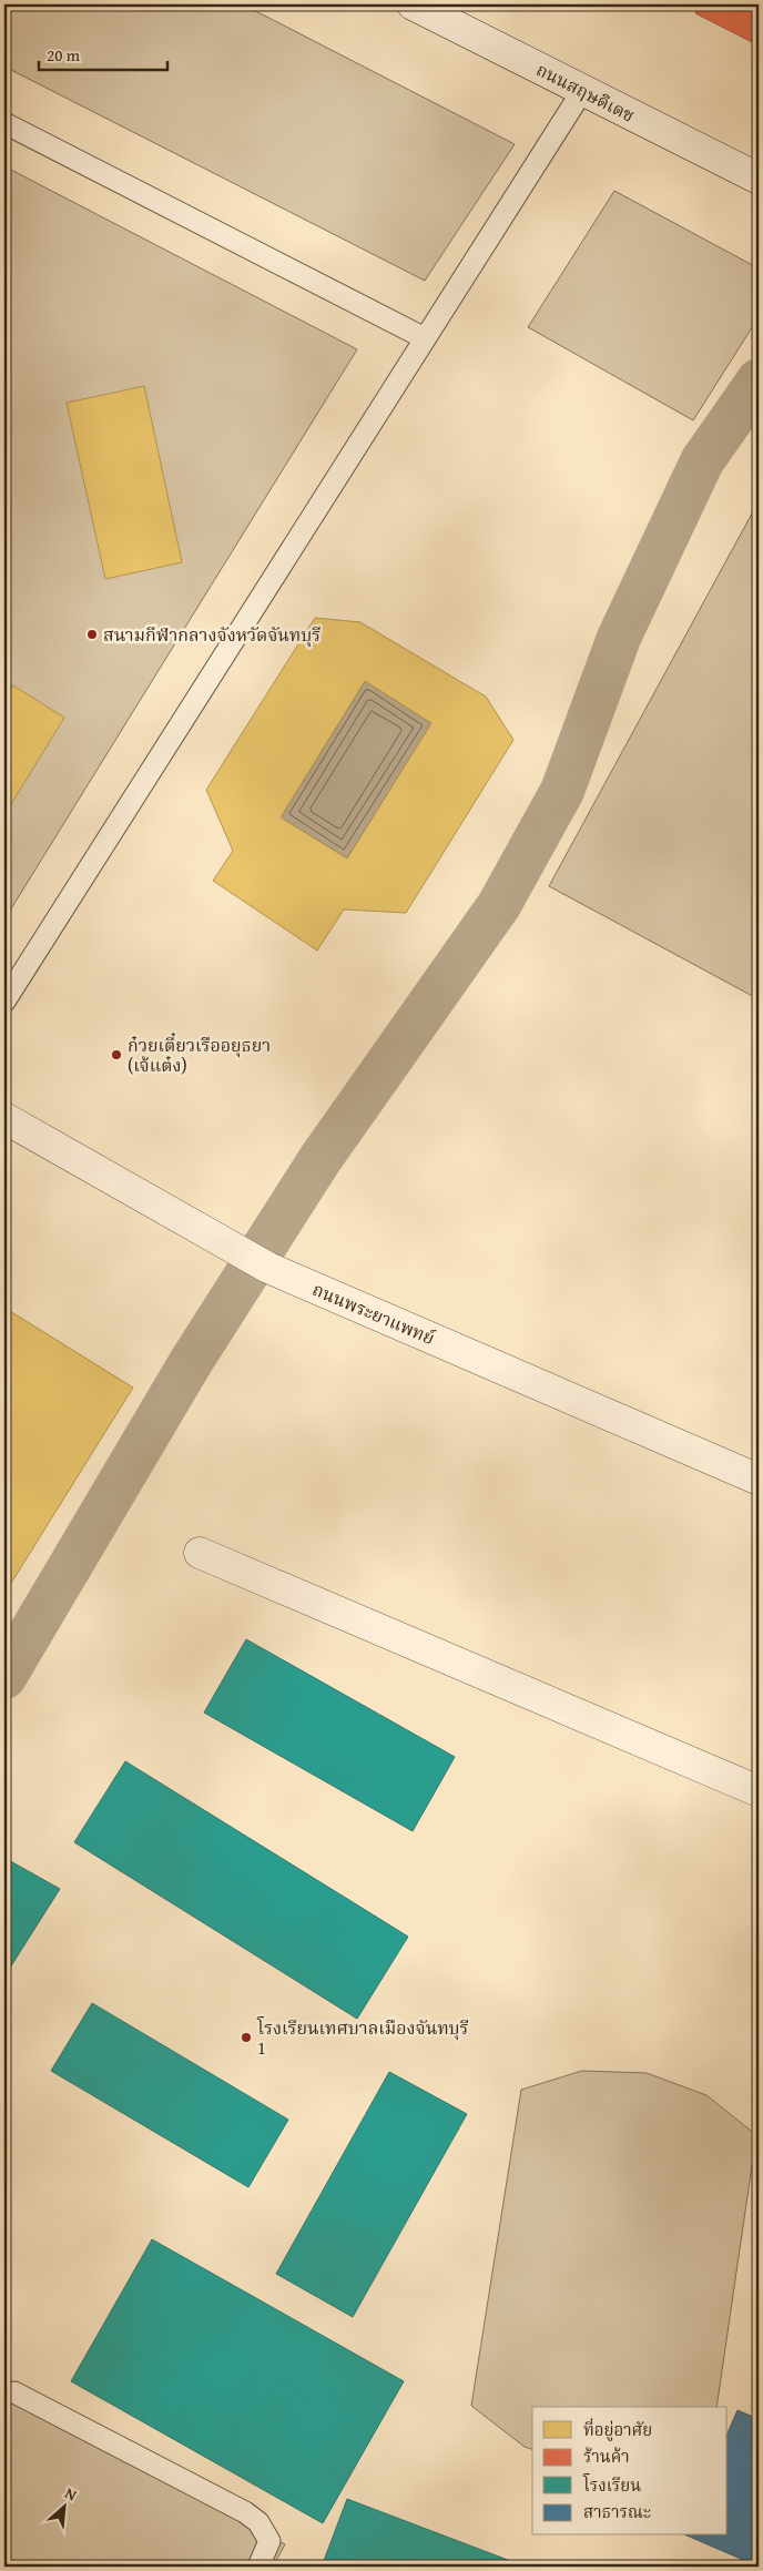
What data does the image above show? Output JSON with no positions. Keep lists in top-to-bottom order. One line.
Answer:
{"streets":{"street":["ถนนสฤษดิเดช","ถนนพระยาแพทย์"]},"places":["สนามกีฬากลางจังหวัดจันทบุรี","ก๋วยเตี๋ยวเรืออยุธยา (เจ้แต๋ง)","โรงเรียนเทศบาลเมืองจันทบุรี 1"],"legend":["ที่อยู่อาศัย","ร้านค้า","โรงเรียน","สาธารณะ"],"scale_bar":"20 m","north":"top right"}
